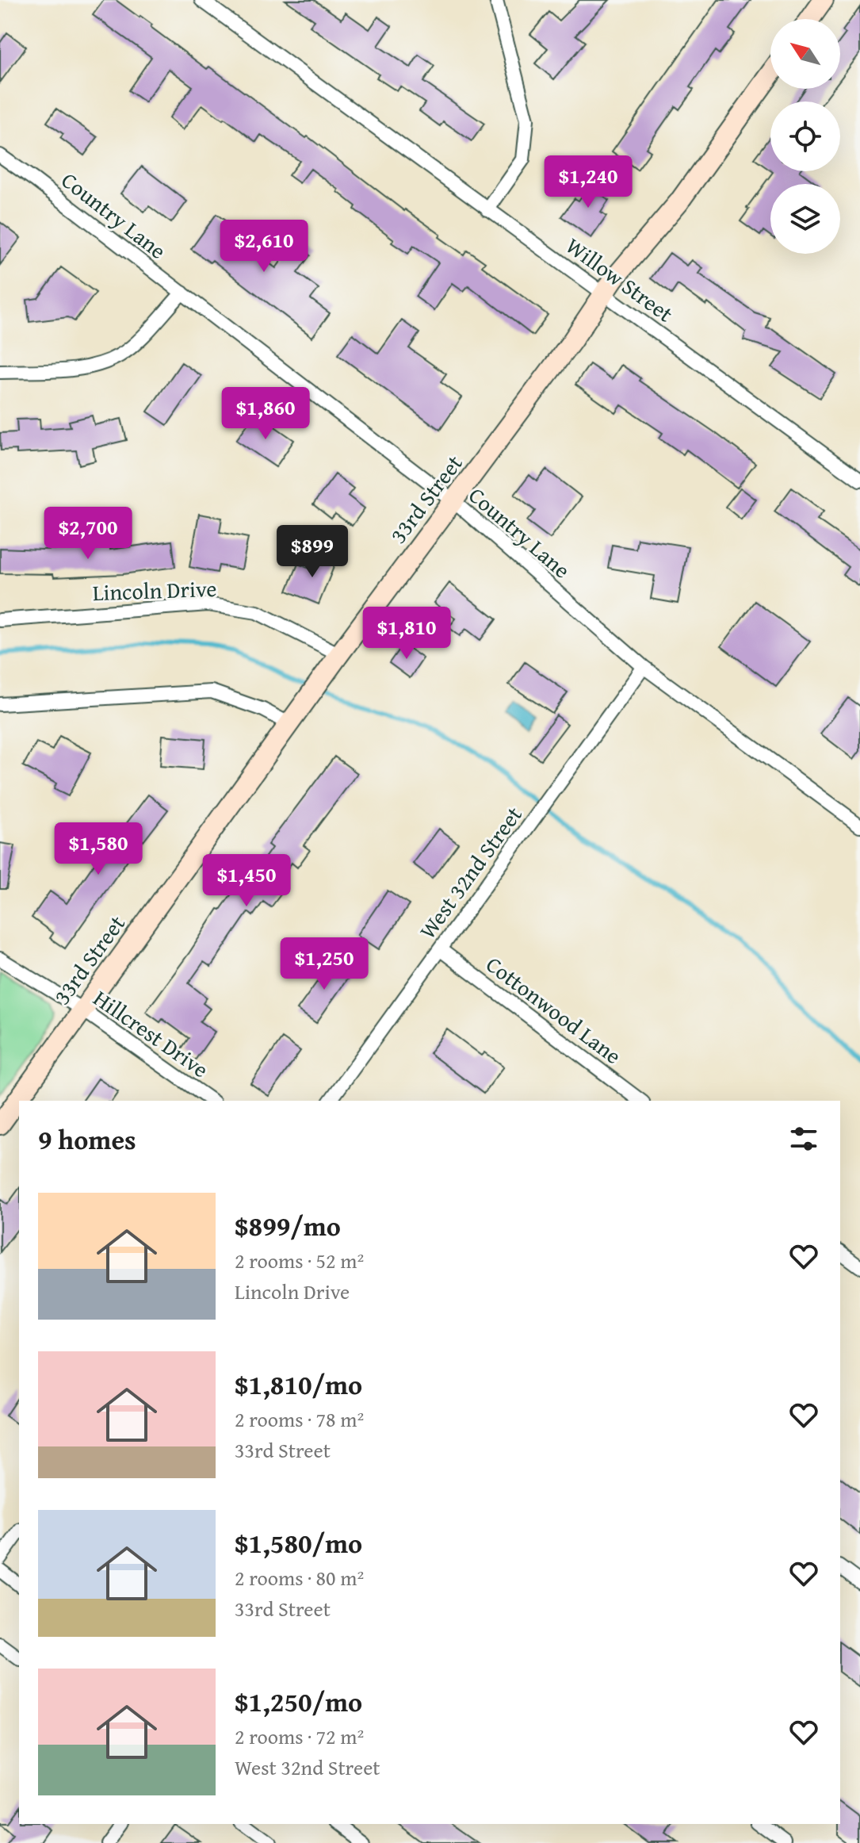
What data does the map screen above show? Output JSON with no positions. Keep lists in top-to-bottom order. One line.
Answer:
{"streets":{"street":["Country Lane","Willow Street","33rd Street","Lincoln Drive","West 32nd Street","Cottonwood Lane","Hillcrest Drive"]},"crossings":[["Country Lane","33rd Street"],["Country Lane","West 32nd Street"],["Willow Street","33rd Street"],["33rd Street","Lincoln Drive"],["33rd Street","Hillcrest Drive"],["West 32nd Street","Cottonwood Lane"]],"north":"top left","page":{"price":["$1,240","$2,610","$1,860","$2,700","$899","$1,810","$1,580","$1,450","$1,250"],"heading":"9 homes","list":[{"name":"$899/mo","note":"2 rooms · 52 m² · Lincoln Drive"},{"name":"$1,810/mo","note":"2 rooms · 78 m² · 33rd Street"},{"name":"$1,580/mo","note":"2 rooms · 80 m² · 33rd Street"},{"name":"$1,250/mo","note":"2 rooms · 72 m² · West 32nd Street"}]}}
